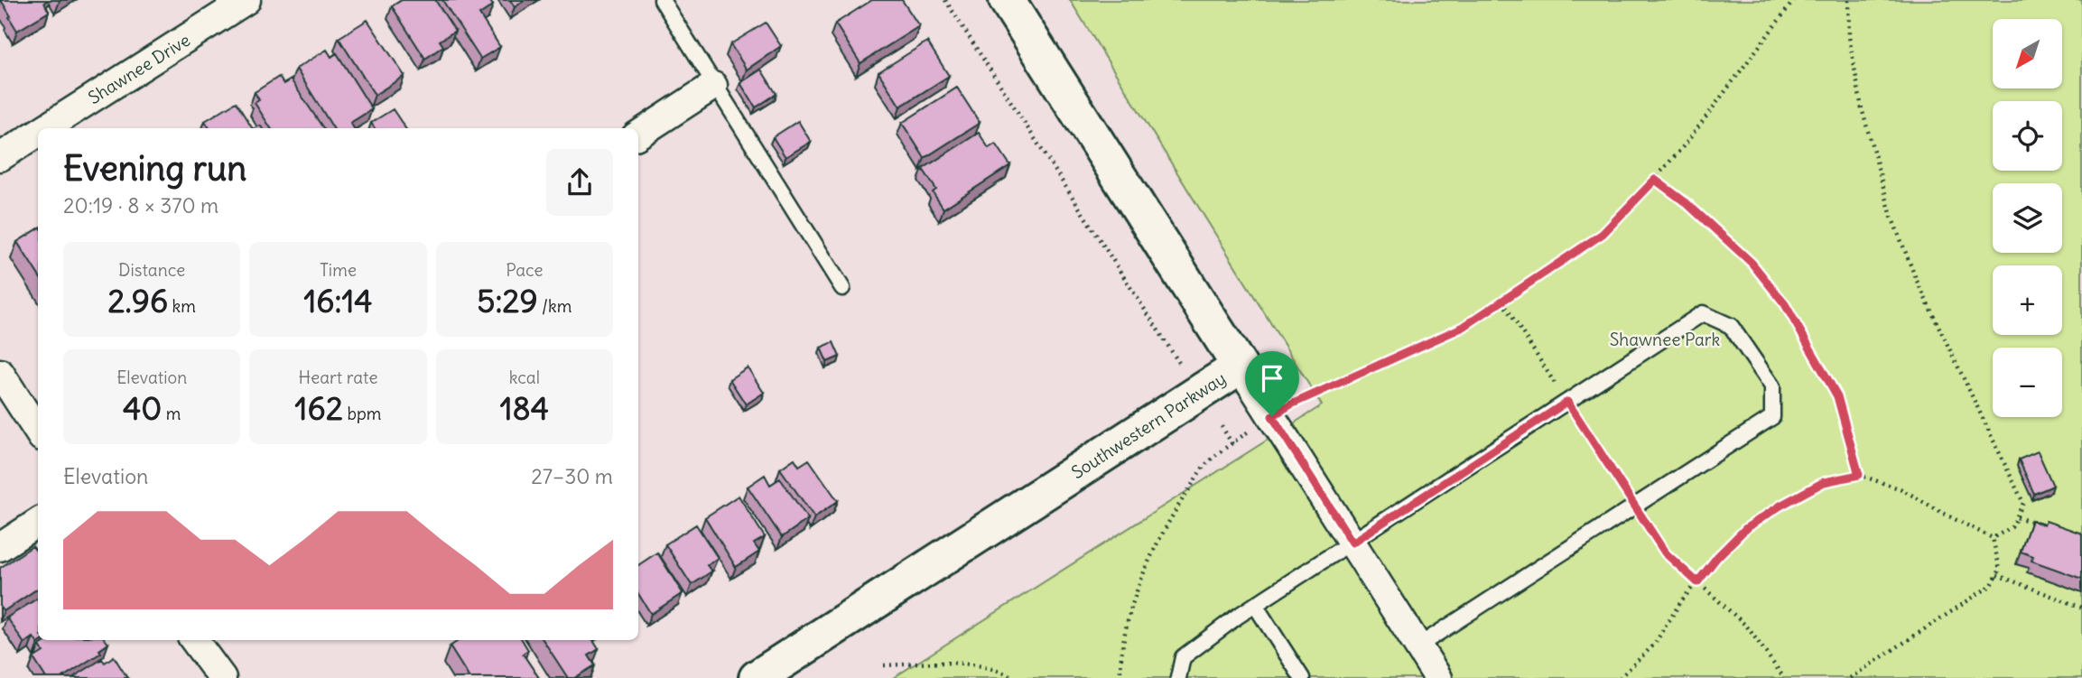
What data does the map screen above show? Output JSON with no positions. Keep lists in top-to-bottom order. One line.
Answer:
{"streets":{"street":["Shawnee Drive","Southwestern Parkway"]},"parks":["Shawnee Park"],"north":"bottom left","page":{"map_buttons":["+","−"],"heading":["Evening run","20:19 · 8 × 370 m"],"stats":[["Distance","2.96 km"],["Time","16:14"],["Pace","5:29 /km"],["Elevation","40 m"],["Heart rate","162 bpm"],["kcal","184"]],"chart":["Elevation","27–30 m"]}}
